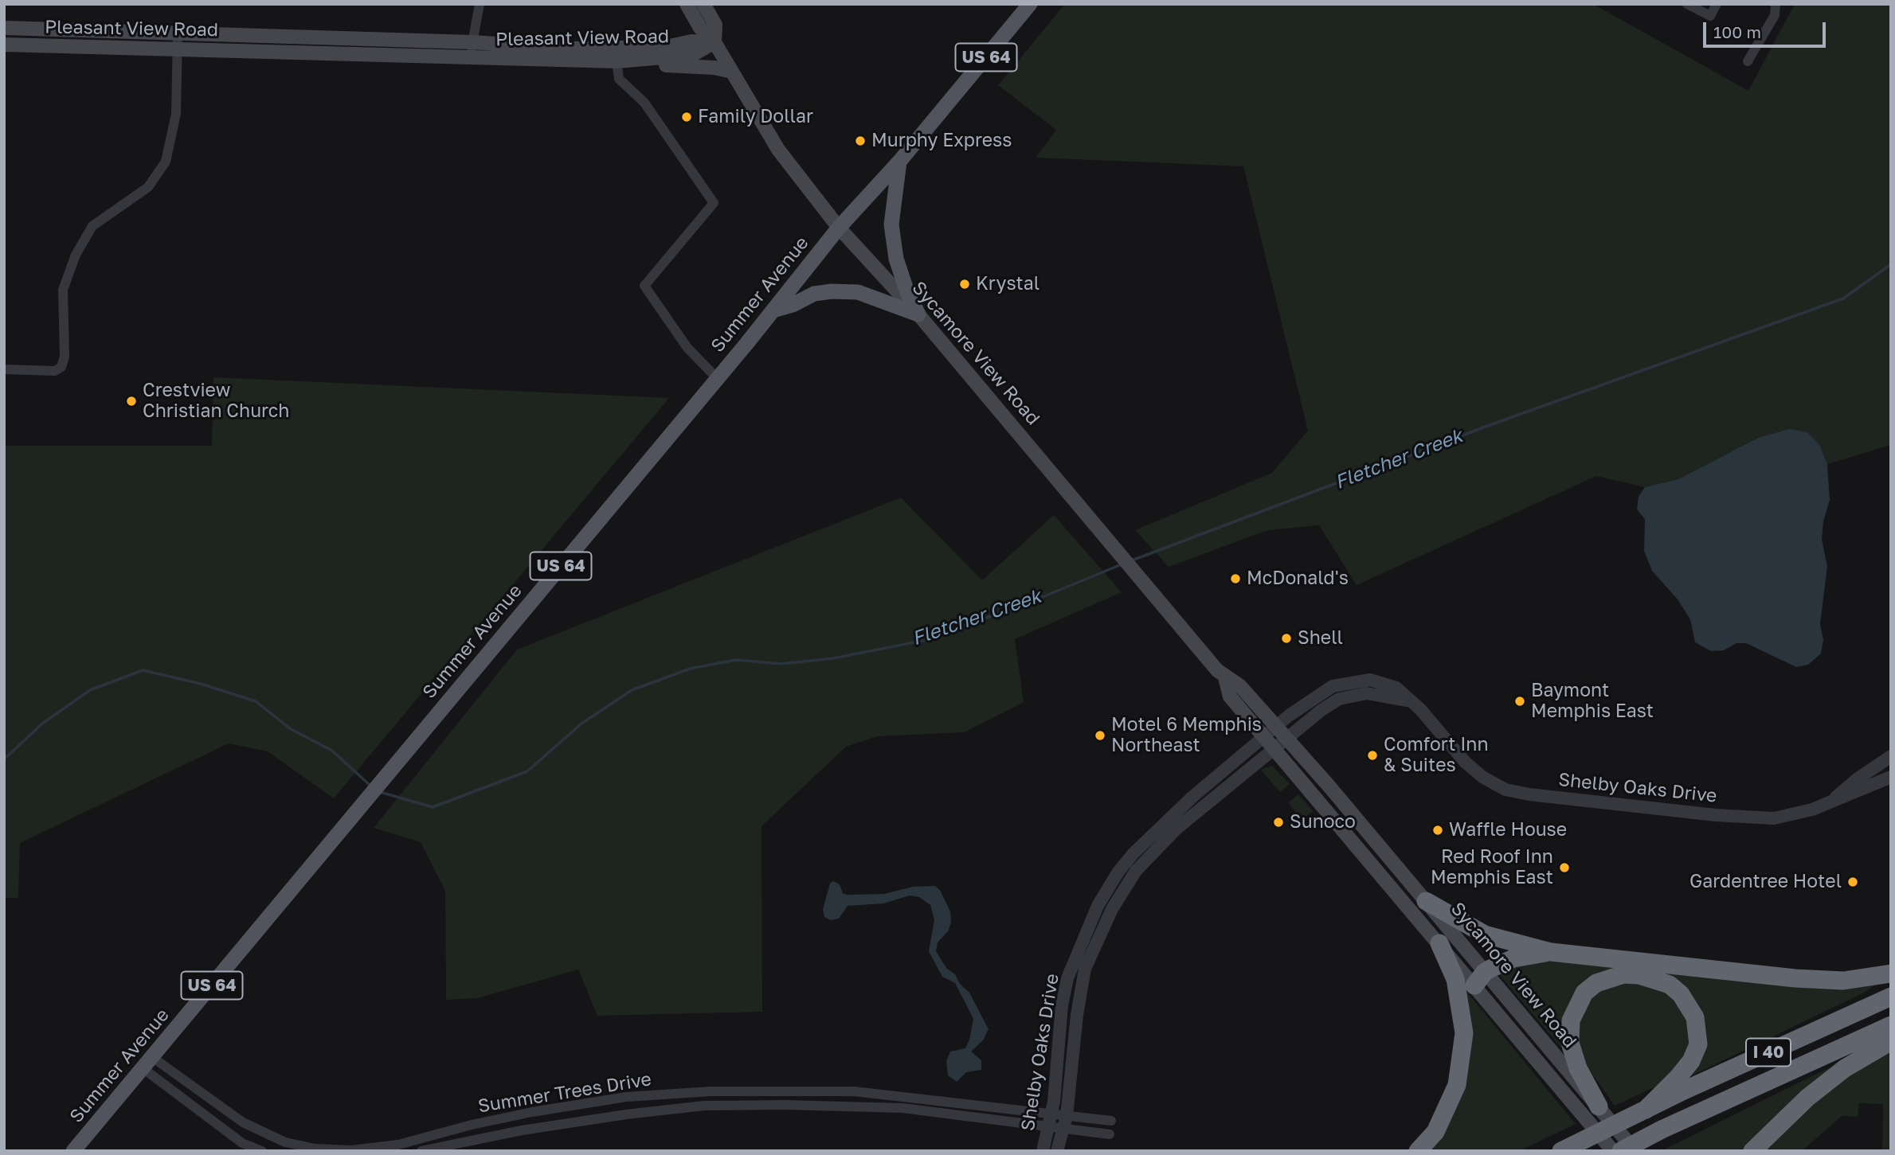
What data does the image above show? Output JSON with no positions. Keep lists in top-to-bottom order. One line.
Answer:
{"streets":{"highway":["I 40"],"main road":["Pleasant View Road","US 64","Summer Avenue","Sycamore View Road"],"street":["Shelby Oaks Drive","Summer Trees Drive"]},"crossings":[["Pleasant View Road","Sycamore View Road"],["Summer Avenue","Sycamore View Road"],["Summer Avenue","Summer Trees Drive"],["Sycamore View Road","Shelby Oaks Drive"],["Shelby Oaks Drive","Summer Trees Drive"]],"water":["Fletcher Creek"],"places":["Family Dollar","Murphy Express","Krystal","Crestview Christian Church","McDonald's","Shell","Baymont Memphis East","Motel 6 Memphis Northeast","Comfort Inn & Suites","Sunoco","Waffle House","Red Roof Inn Memphis East","Gardentree Hotel"],"scale_bar":"100 m"}
